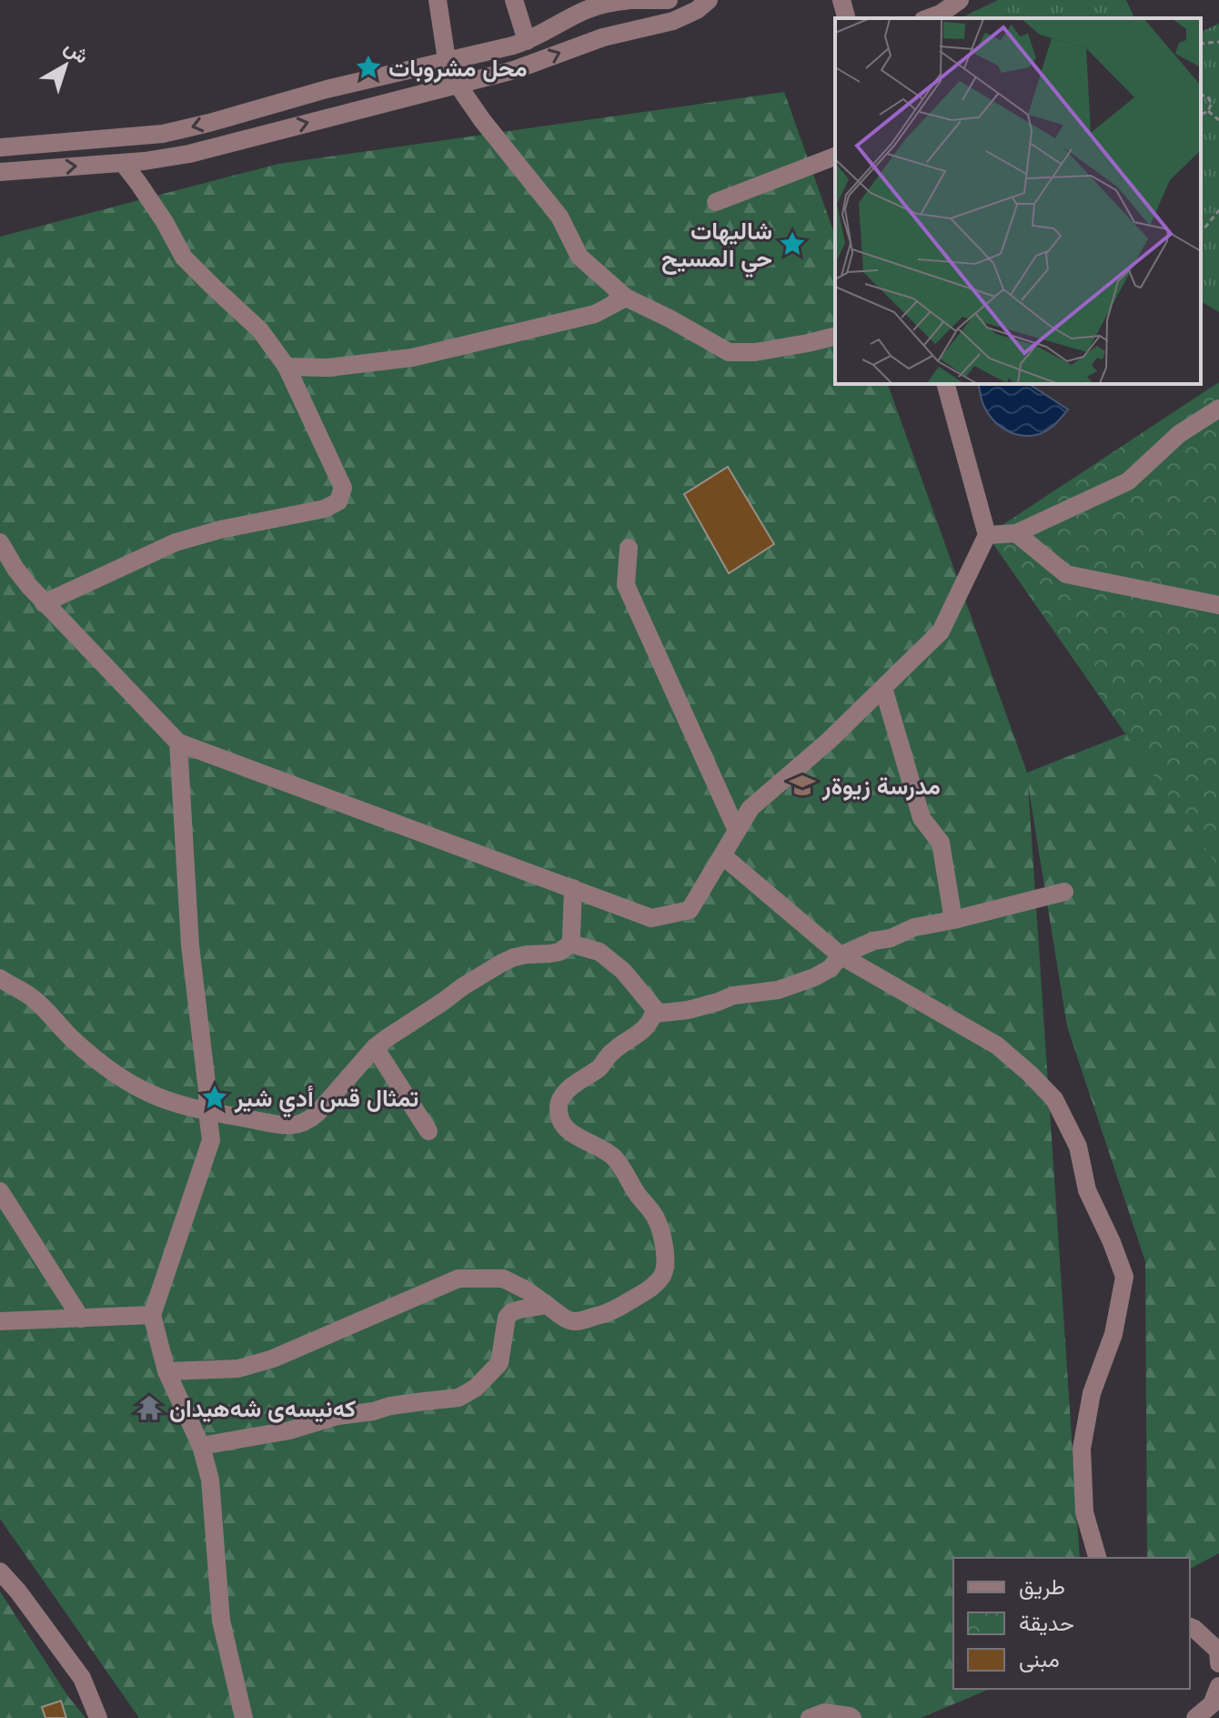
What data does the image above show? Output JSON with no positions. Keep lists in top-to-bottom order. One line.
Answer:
{"places":{"place":["محل مشروبات","شاليهات حي المسيح","تمثال قس أدي شير"],"school or university":["مدرسة زيوةر"],"temple":["کەنیسەی شەهیدان"]},"legend":["طريق","حديقة","مبنى"],"north":"top right"}
